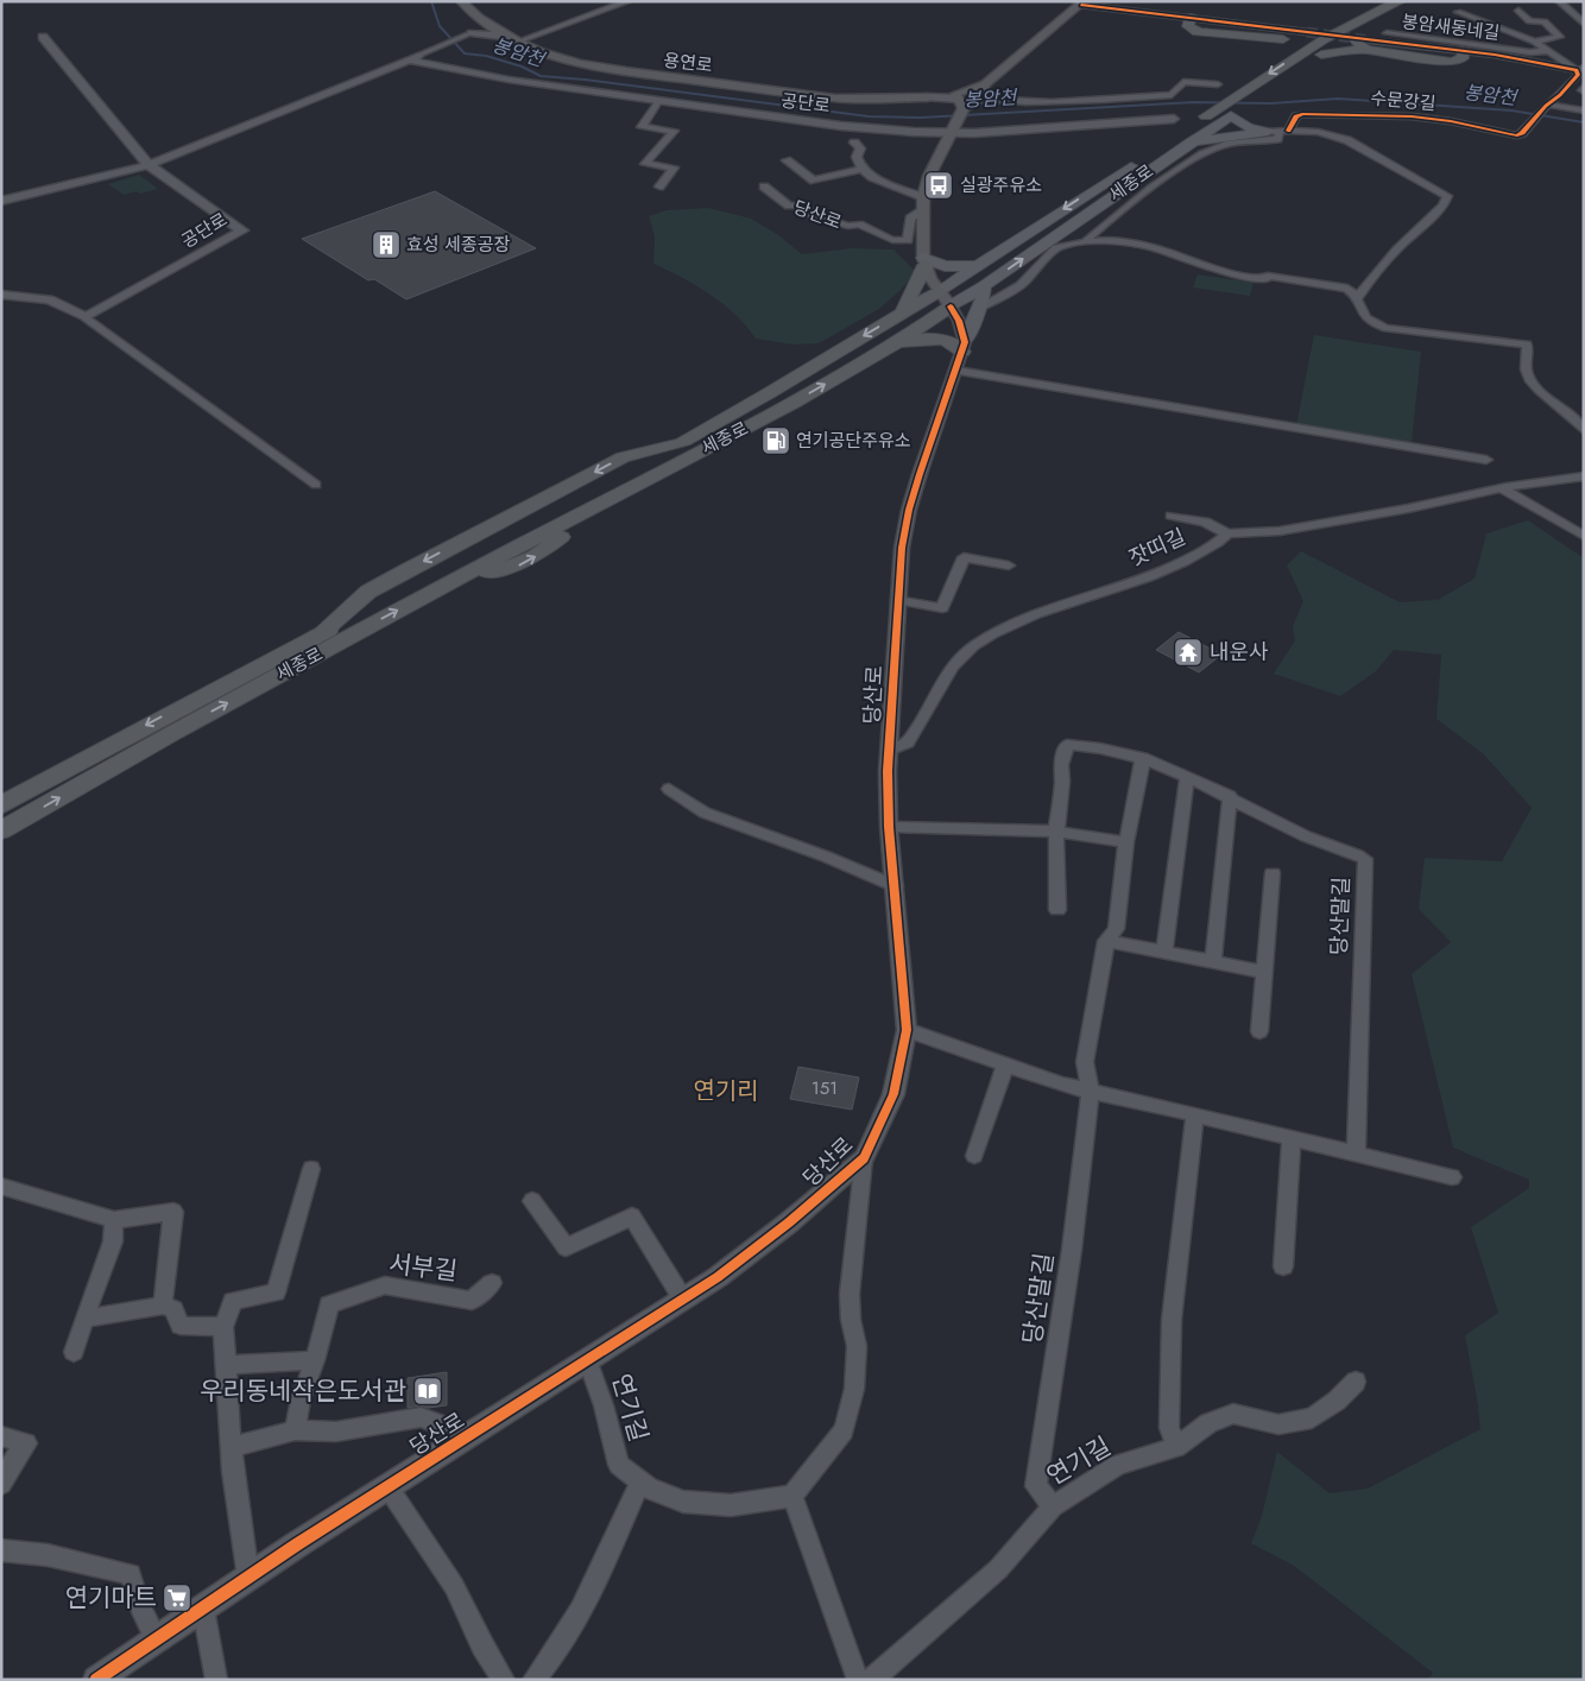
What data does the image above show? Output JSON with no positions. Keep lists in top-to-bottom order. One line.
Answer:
{"streets":{"highway":["세종로"],"main road":["용연로","당산로"],"street":["봉암새동네길","수문강길","공단로","잣띠길","당산말길","서부길","연기길"]},"crossings":[["공단로","당산로"],["세종로","당산로"],["당산로","잣띠길"],["당산로","연기길"],["당산말길","연기길"]],"districts":["연기리"],"water":["봉암천"],"places":{"bus stop":["실광주유소"],"building":["효성 세종공장"],"fuel station":["연기공단주유소"],"temple":["내운사"],"library":["우리동네작은도서관"],"supermarket":["연기마트"]},"house_numbers":["151"]}
